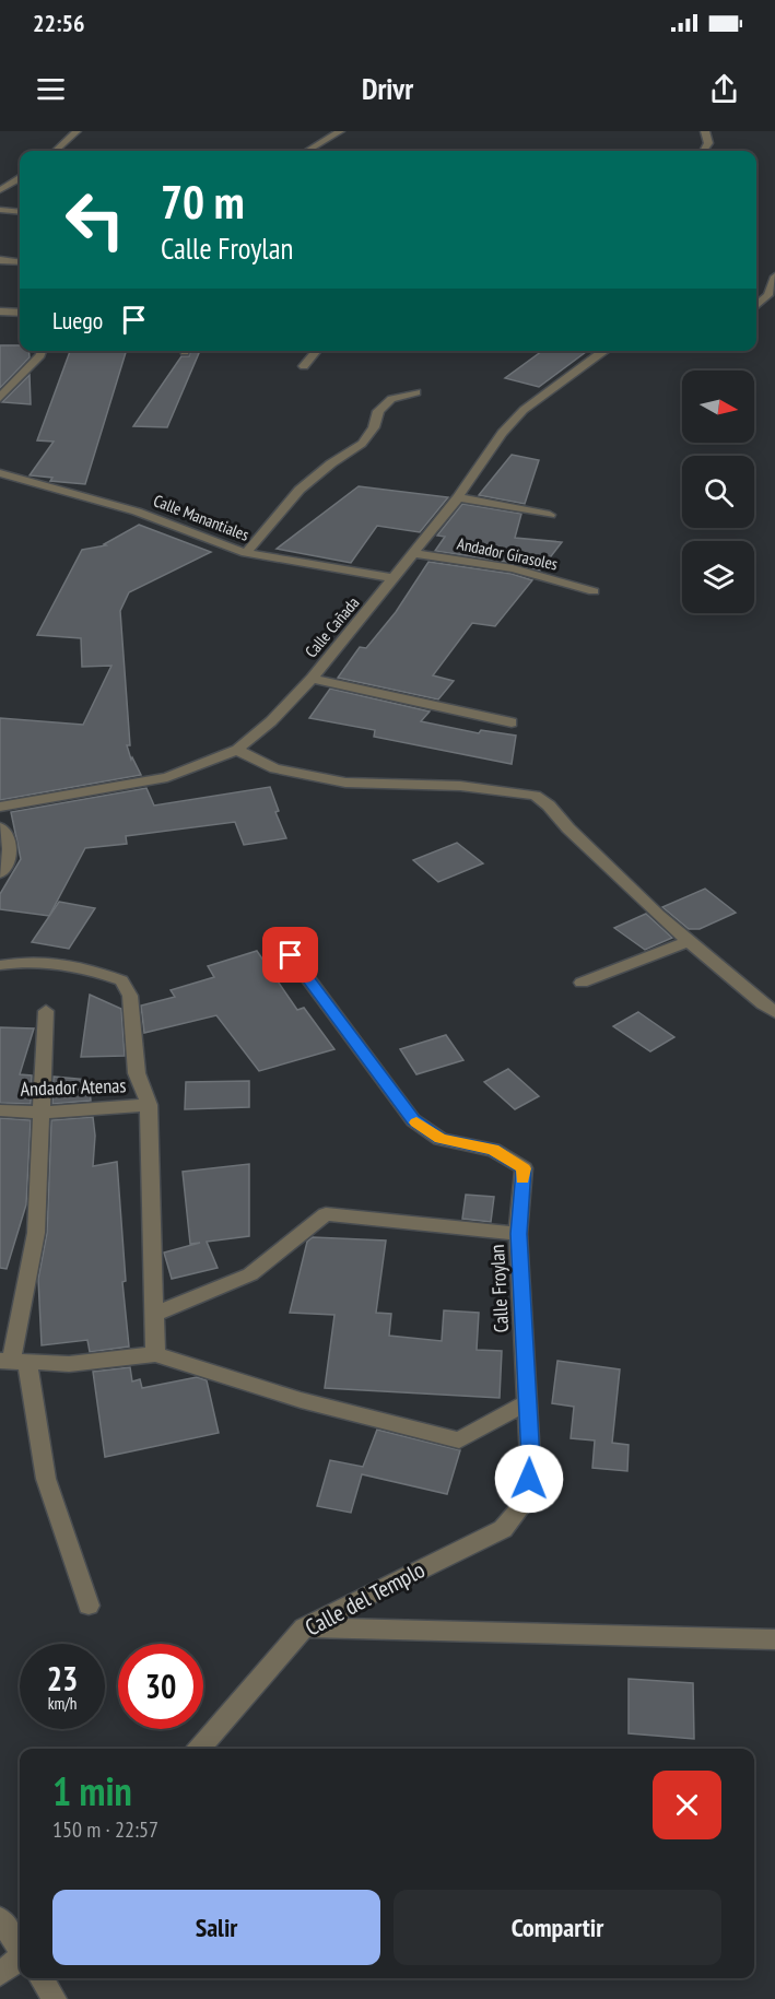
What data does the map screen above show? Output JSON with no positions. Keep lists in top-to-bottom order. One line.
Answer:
{"streets":{"street":["Calle Manantiales","Andador Girasoles","Calle Cañada","Andador Atenas","Calle Froylan","Calle del Templo"]},"crossings":[["Calle Manantiales","Calle Cañada"],["Andador Girasoles","Calle Cañada"],["Calle Froylan","Calle del Templo"]],"north":"right","page":{"status":"22:56","header":"Drivr","turn":["70 m","Calle Froylan"],"then":"Luego","speed":"23 km/h","limit":"30","heading":["1 min","150 m · 22:57"],"buttons":["Salir","Compartir"]}}
